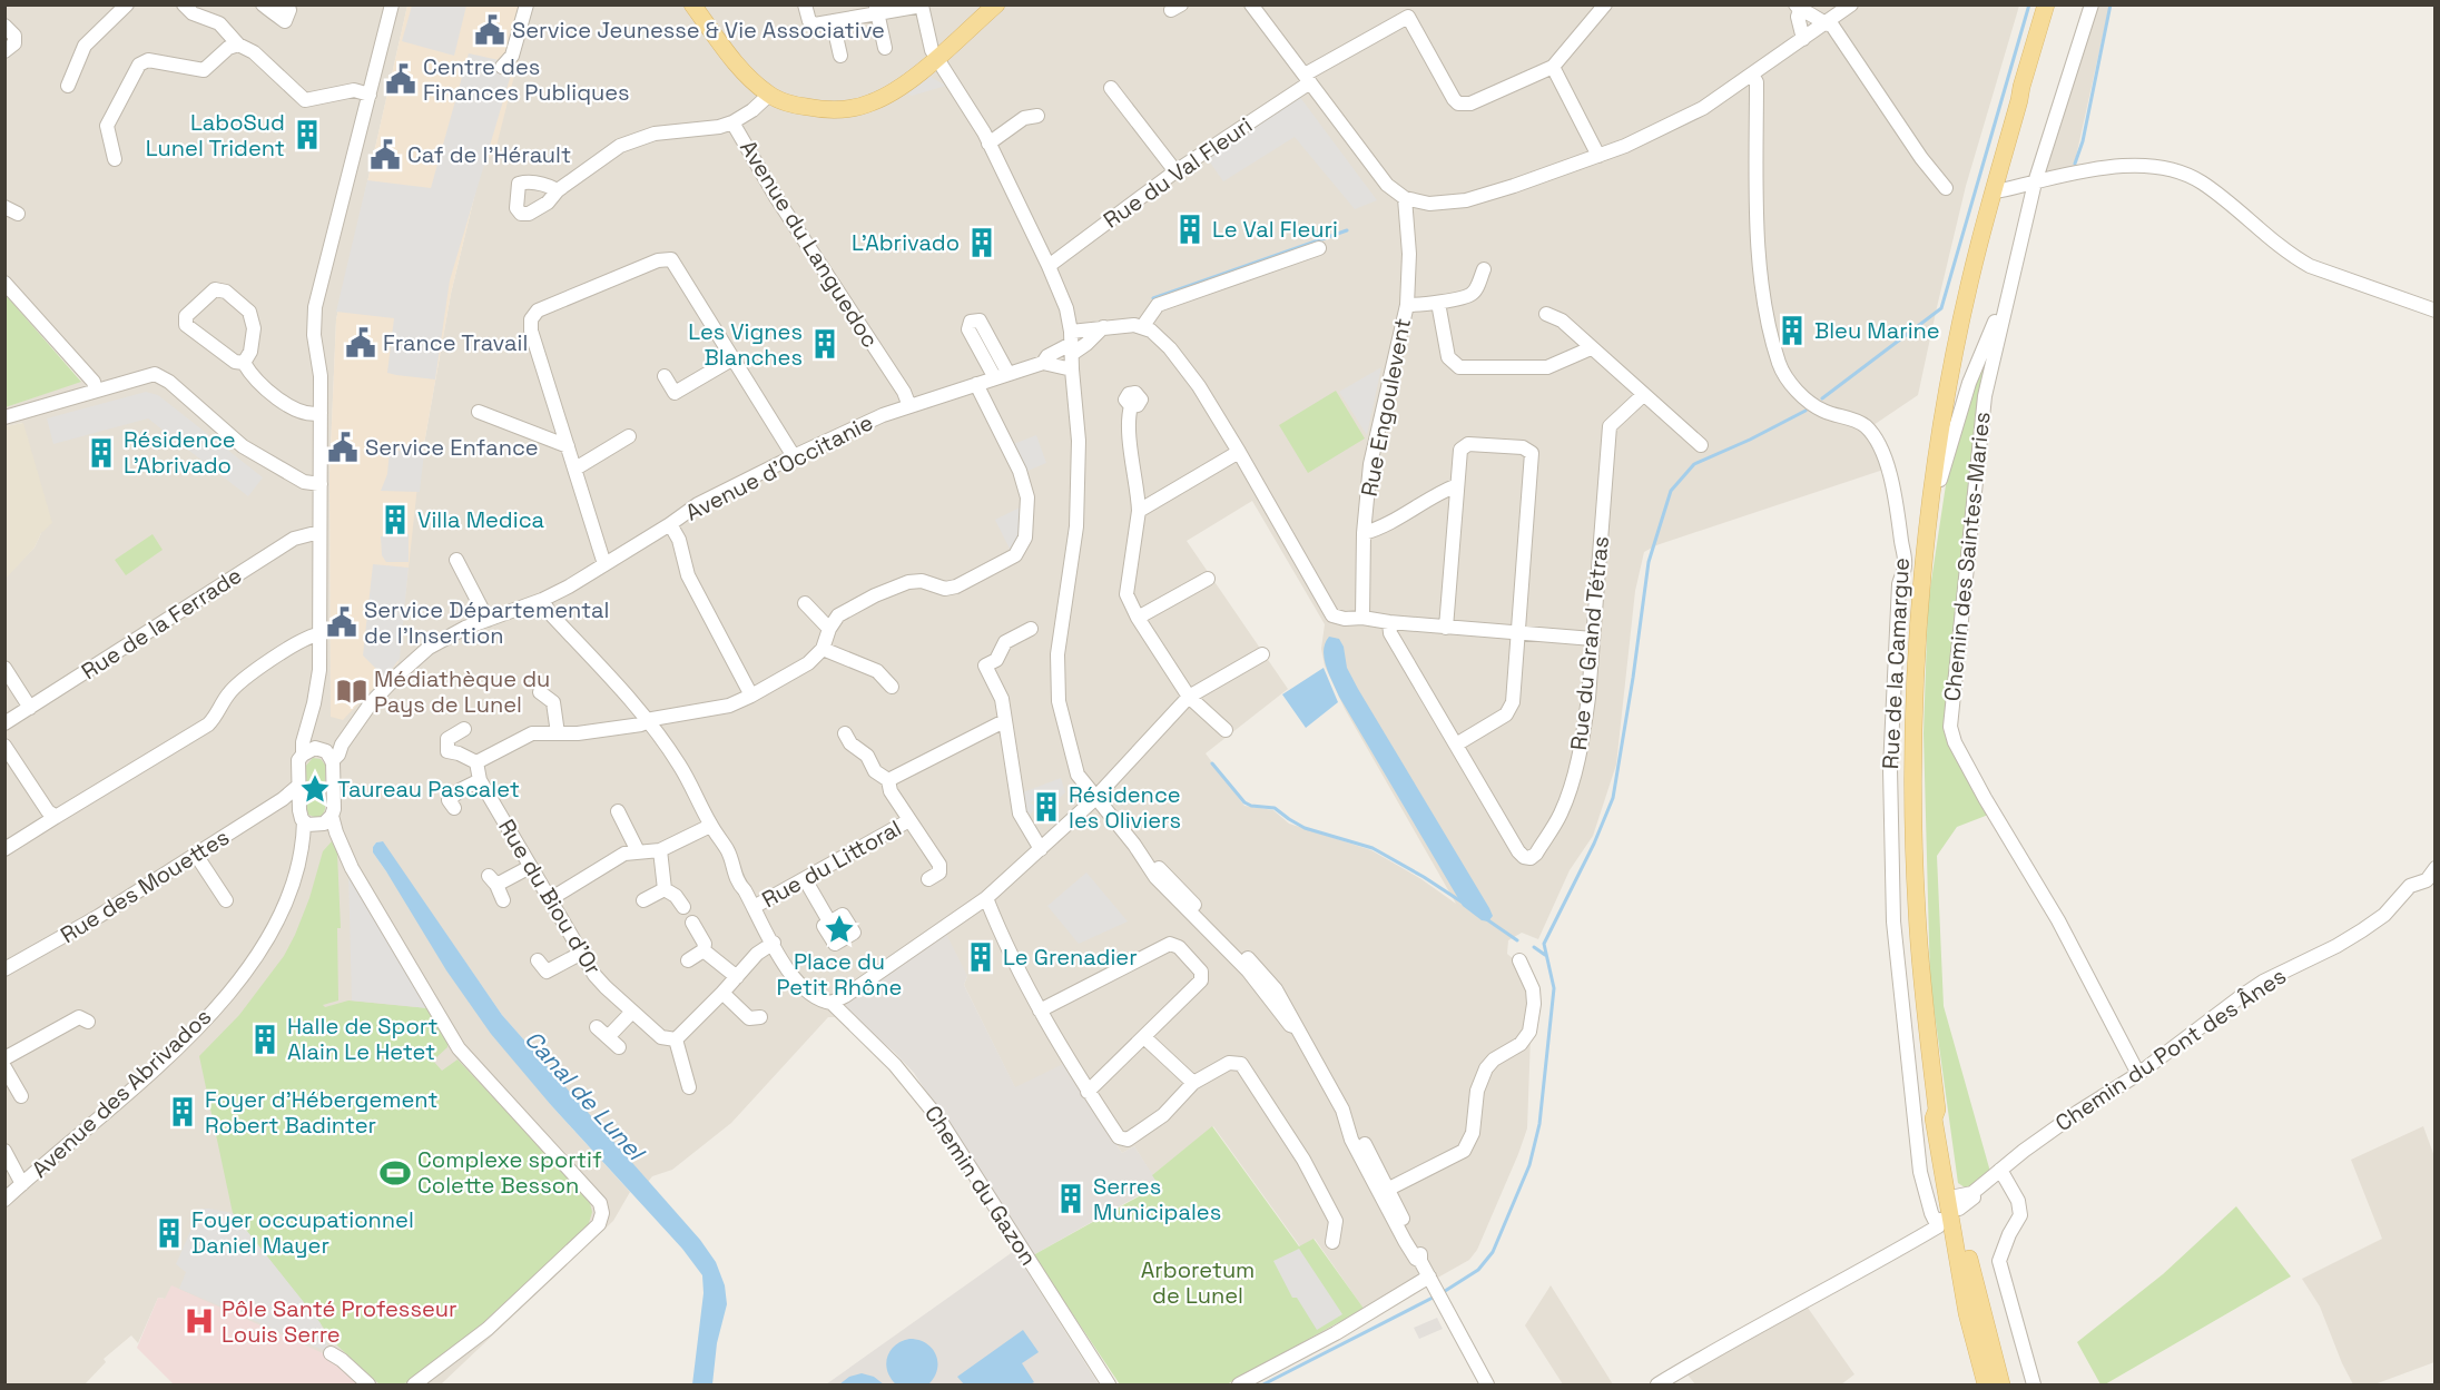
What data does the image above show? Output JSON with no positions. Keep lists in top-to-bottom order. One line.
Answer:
{"streets":{"street":["Rue du Val Fleuri","Avenue du Languedoc","Rue Engoulevent","Avenue d'Occitanie","Chemin des Saintes-Maries","Rue de la Ferrade","Rue du Grand Tétras","Rue de la Camargue","Rue du Littoral","Rue des Mouettes","Rue du Biou d'Or","Chemin du Pont des Ânes","Avenue des Abrivados","Chemin du Gazon"]},"crossings":[["Avenue du Languedoc","Avenue d'Occitanie"],["Avenue d'Occitanie","Chemin du Gazon"],["Chemin des Saintes-Maries","Chemin du Pont des Ânes"],["Rue de la Camargue","Chemin du Pont des Ânes"],["Rue du Littoral","Chemin du Gazon"]],"water":["Canal de Lunel"],"parks":["Arboretum de Lunel"],"places":{"public building":["Service Jeunesse & Vie Associative","Centre des Finances Publiques","Caf de l'Hérault","France Travail","Service Enfance","Service Départemental de l'Insertion"],"building":["LaboSud Lunel Trident","Le Val Fleuri","L'Abrivado","Bleu Marine","Les Vignes Blanches","Résidence L'Abrivado","Villa Medica","Résidence les Oliviers","Le Grenadier","Halle de Sport Alain Le Hetet","Foyer d'Hébergement Robert Badinter","Serres Municipales","Foyer occupationnel Daniel Mayer"],"library":["Médiathèque du Pays de Lunel"],"place":["Taureau Pascalet","Place du Petit Rhône"],"sports":["Complexe sportif Colette Besson"],"hospital":["Pôle Santé Professeur Louis Serre"]}}
